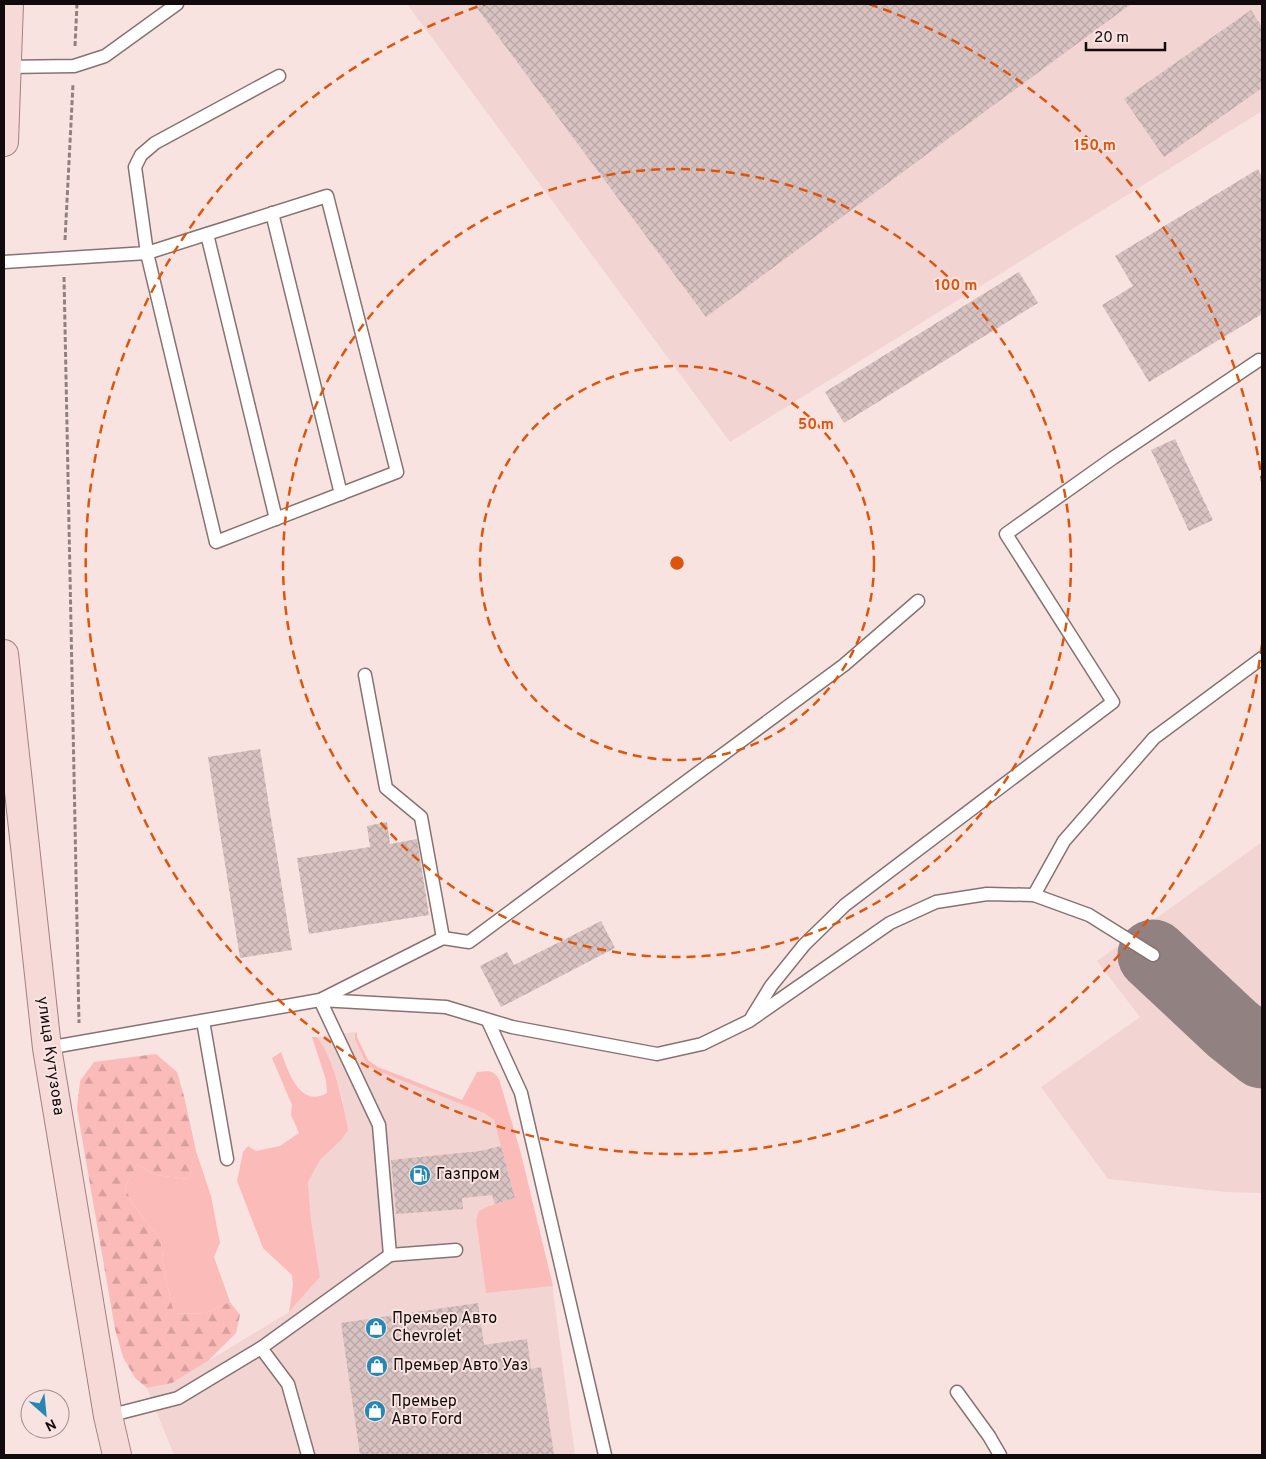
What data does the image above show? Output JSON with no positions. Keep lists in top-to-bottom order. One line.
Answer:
{"streets":{"main road":["улица Кутузова"]},"places":{"fuel station":["Газпром"],"shop":["Премьер Авто Chevrolet","Премьер Авто Уаз","Премьер Авто Ford"]},"scale_bar":"20 m","north":"bottom right","rings":["150 m","100 m","50 m"]}
